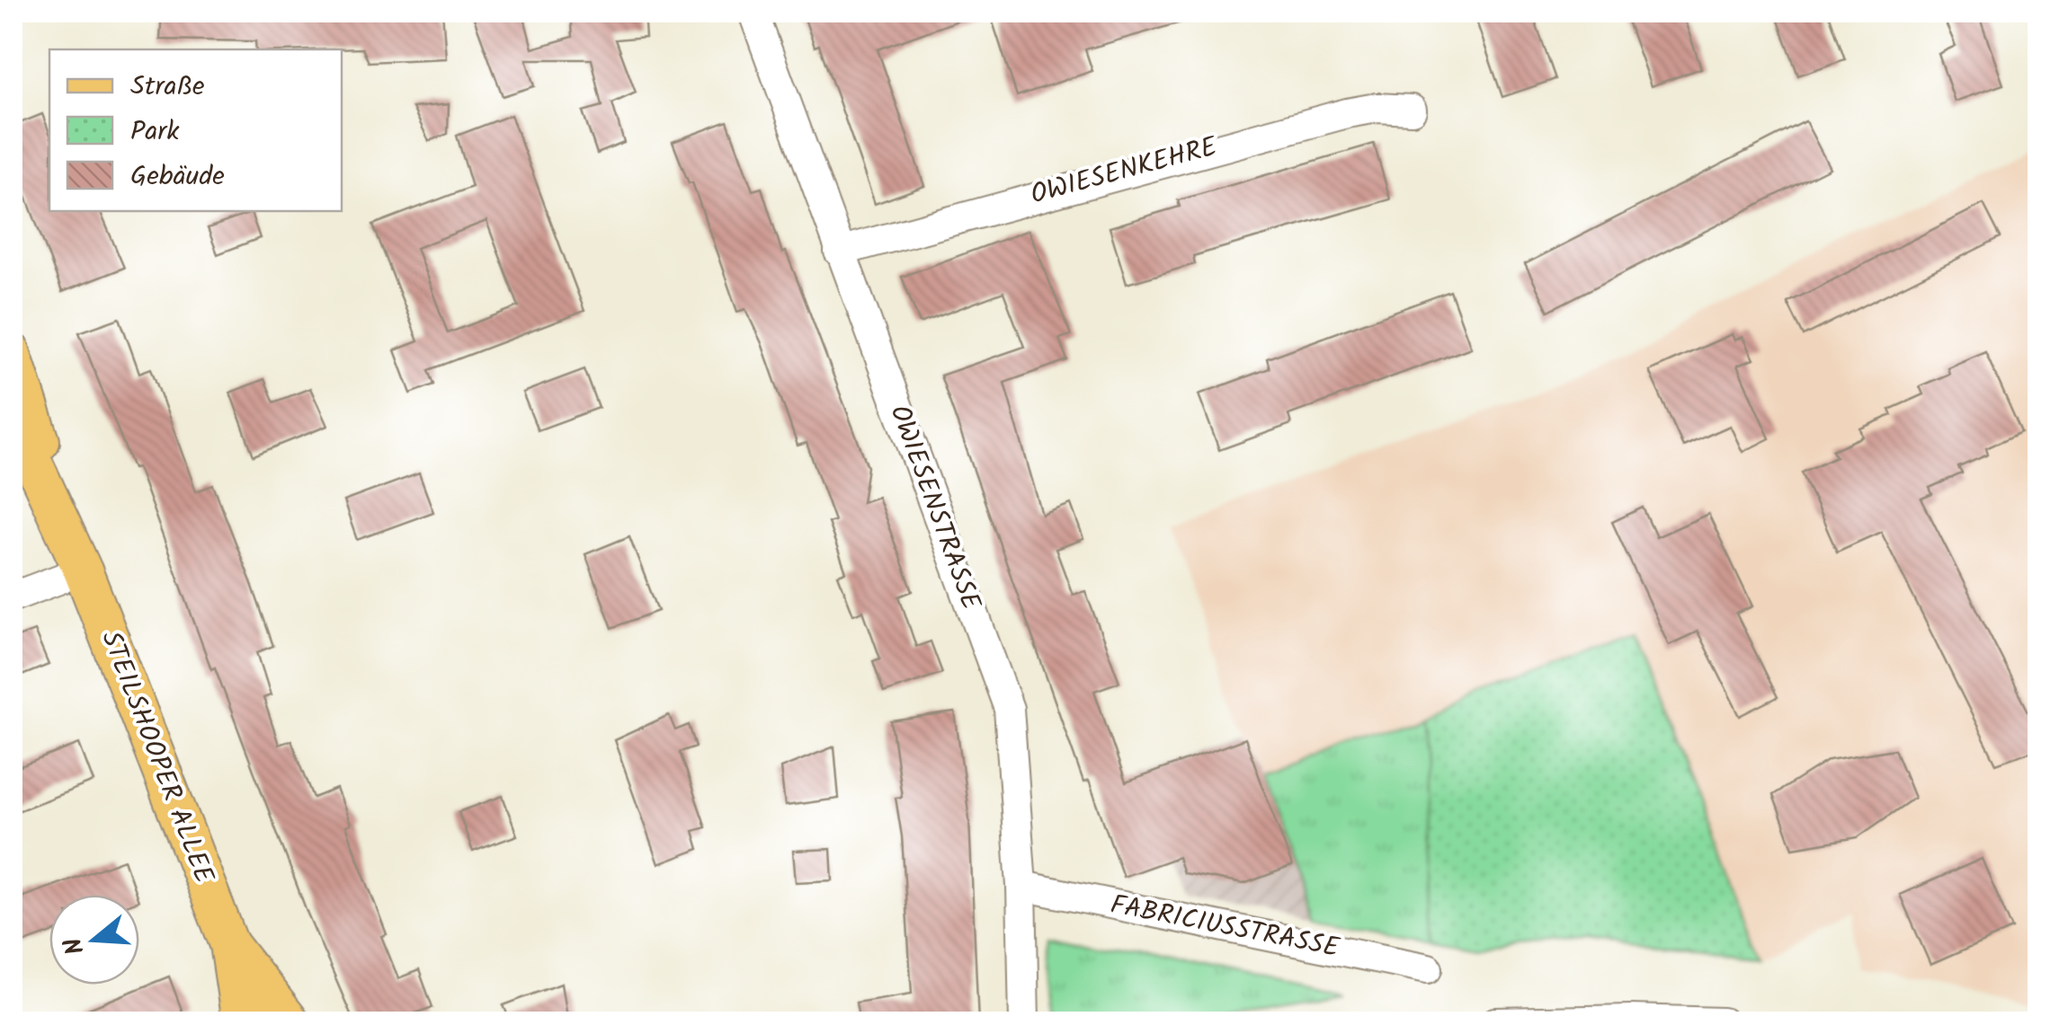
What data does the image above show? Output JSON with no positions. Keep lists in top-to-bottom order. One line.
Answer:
{"streets":{"main road":["STEILSHOOPER ALLEE"],"street":["OWIESENKEHRE","OWIESENSTRASSE","FABRICIUSSTRASSE"]},"crossings":[["OWIESENKEHRE","OWIESENSTRASSE"],["OWIESENSTRASSE","FABRICIUSSTRASSE"]],"legend":["Straße","Park","Gebäude"],"north":"left"}
